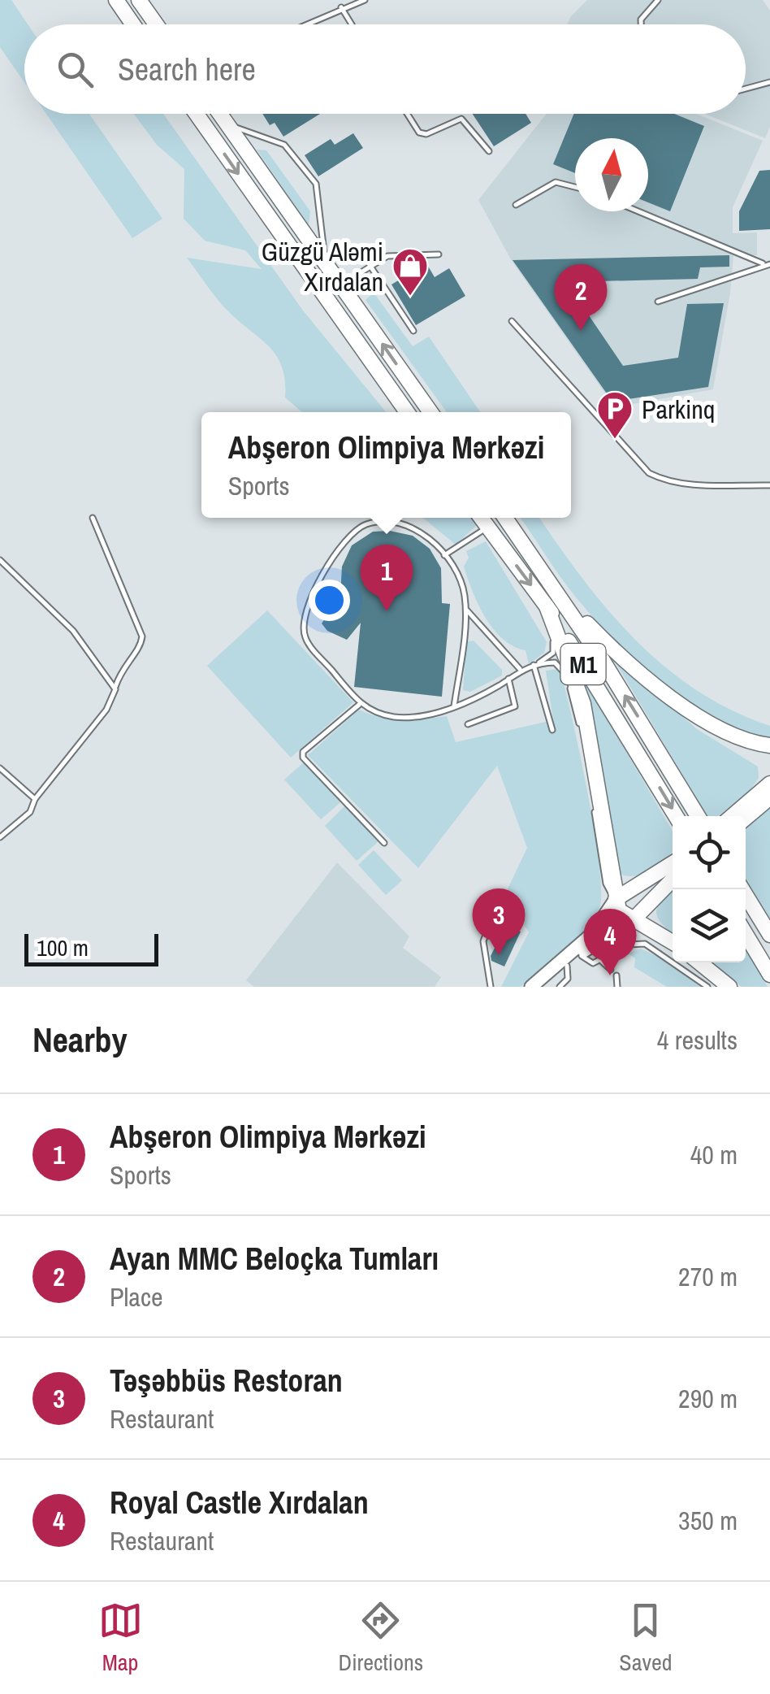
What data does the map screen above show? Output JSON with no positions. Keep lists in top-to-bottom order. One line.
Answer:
{"streets":{"highway":["M1"]},"places":{"shop":["Güzgü Aləmi Xırdalan"],"parking":["Parkinq"]},"scale_bar":"100 m","north":"top","page":{"search":"Search here","pins":["2","1","3","4"],"popup":["Abşeron Olimpiya Mərkəzi","Sports"],"scale":"100 m","heading":["Nearby","4 results"],"list":[{"mark":"1","name":"Abşeron Olimpiya Mərkəzi","note":"Sports","value":"40 m"},{"mark":"2","name":"Ayan MMC Beloçka Tumları","note":"Place","value":"270 m"},{"mark":"3","name":"Təşəbbüs Restoran","note":"Restaurant","value":"290 m"},{"mark":"4","name":"Royal Castle Xırdalan","note":"Restaurant","value":"350 m"}],"nav":["Map","Directions","Saved"]}}
